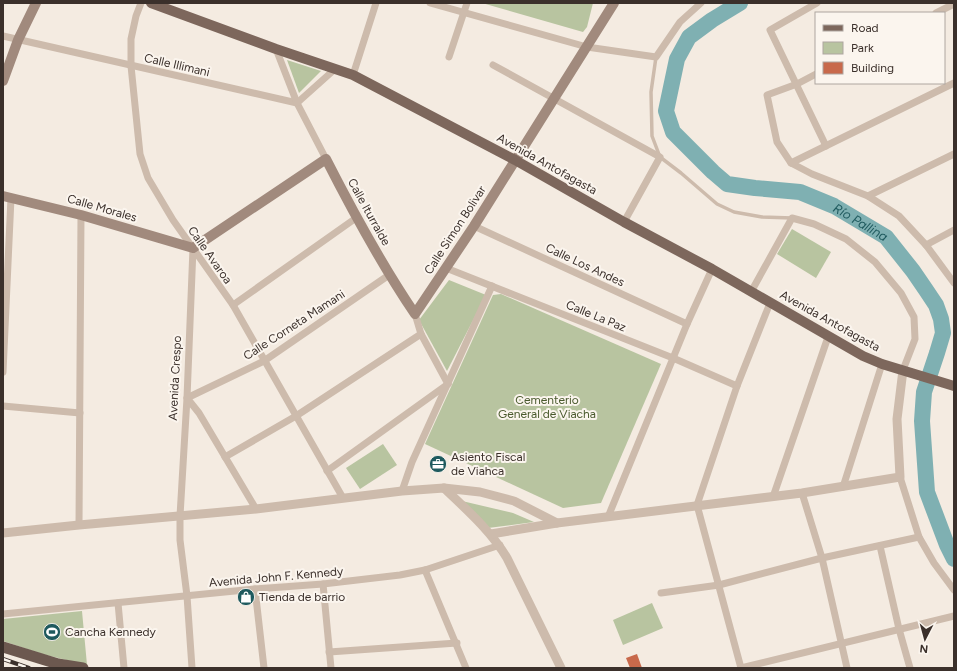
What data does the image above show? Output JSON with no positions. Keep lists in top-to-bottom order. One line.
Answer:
{"streets":{"main road":["Avenida Antofagasta","Calle Morales","Calle Iturralde","Calle Simon Bolivar"],"street":["Calle Illimani","Calle Avaroa","Calle Los Andes","Calle La Paz","Calle Corneta Mamani","Avenida Crespo","Avenida John F. Kennedy"]},"crossings":[["Calle Illimani","Calle Iturralde"],["Calle Illimani","Calle Avaroa"],["Avenida Antofagasta","Calle Iturralde"],["Avenida Antofagasta","Calle Simon Bolivar"],["Calle Morales","Calle Avaroa"],["Calle Morales","Avenida Crespo"],["Calle Iturralde","Calle Simon Bolivar"],["Calle Iturralde","Calle Corneta Mamani"],["Calle Simon Bolivar","Calle Los Andes"],["Calle Simon Bolivar","Calle La Paz"],["Calle Avaroa","Calle Corneta Mamani"],["Calle Avaroa","Avenida Crespo"],["Calle Corneta Mamani","Avenida Crespo"],["Avenida Crespo","Avenida John F. Kennedy"]],"water":["Río Pallina"],"parks":["Cementerio General de Viacha"],"places":{"office":["Asiento Fiscal de Viahca"],"shop":["Tienda de barrio"],"sports":["Cancha Kennedy"]},"legend":["Road","Park","Building"],"north":"bottom"}
